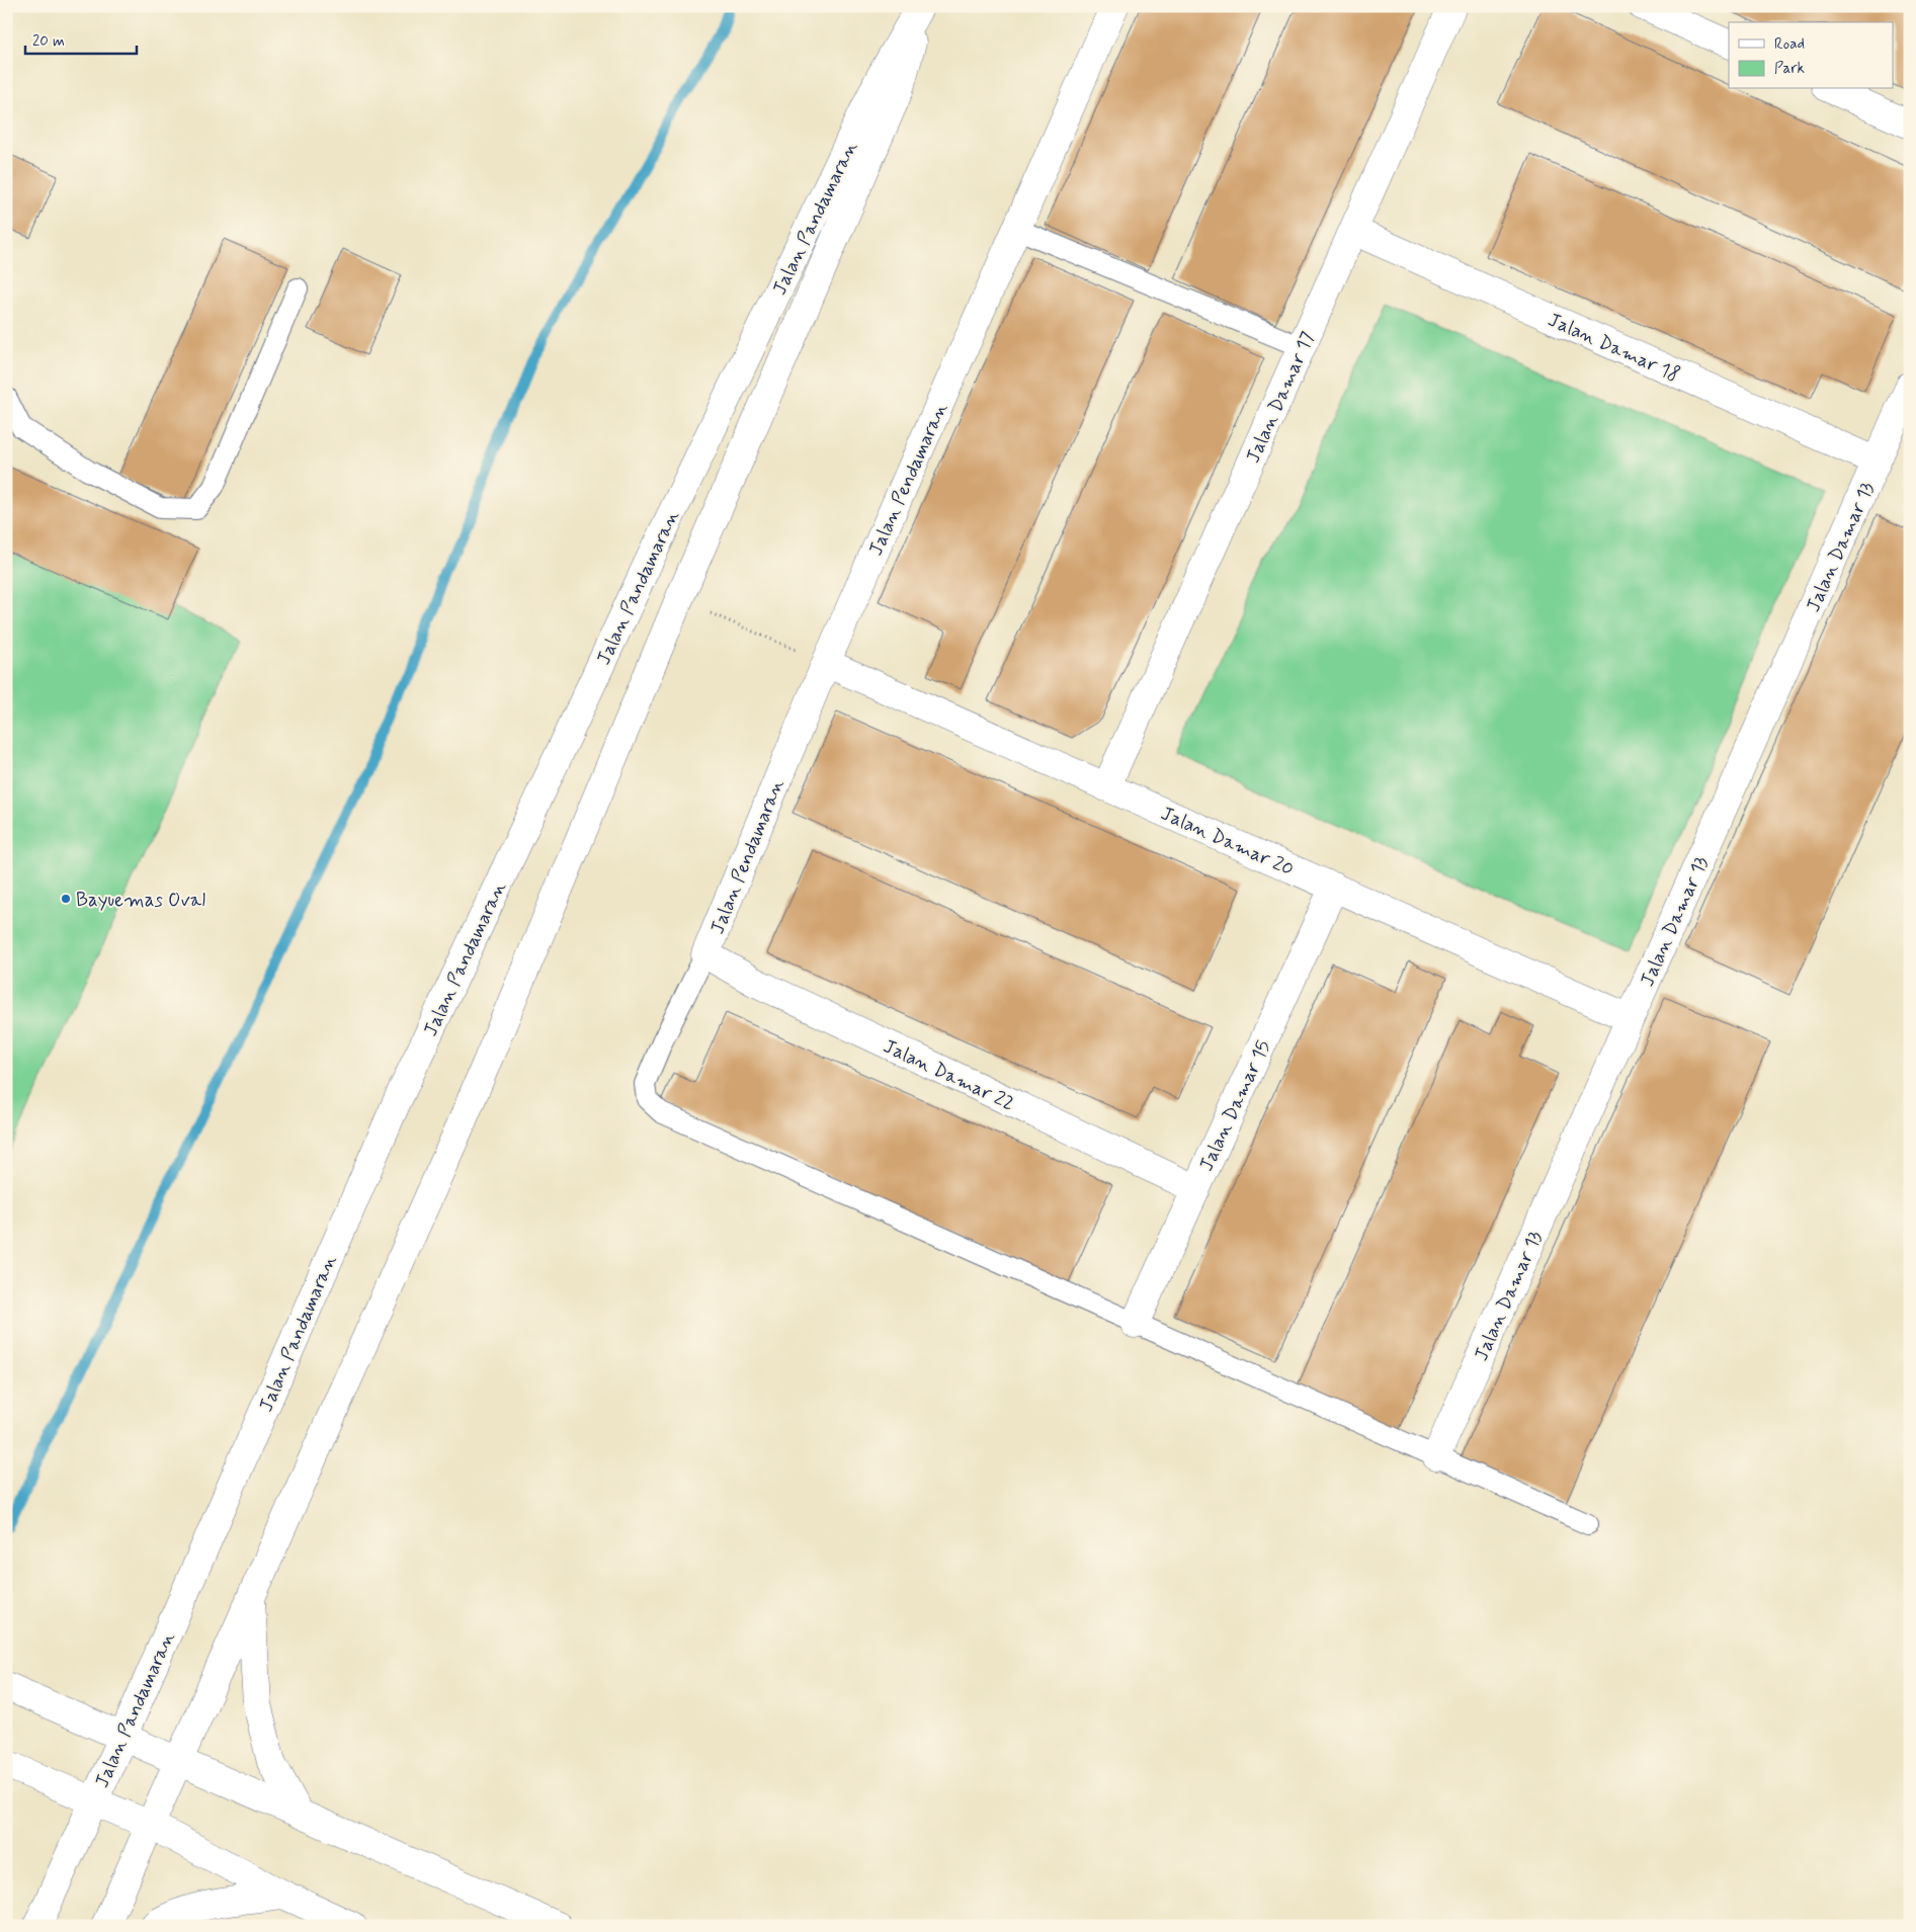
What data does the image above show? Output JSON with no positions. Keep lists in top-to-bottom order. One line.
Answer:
{"streets":{"street":["Jalan Pandamaran","Jalan Damar 18","Jalan Damar 17","Jalan Pendamaran","Jalan Damar 13","Jalan Damar 20","Jalan Damar 22","Jalan Damar 15"]},"crossings":[["Jalan Damar 18","Jalan Damar 17"],["Jalan Damar 18","Jalan Damar 13"],["Jalan Damar 17","Jalan Damar 20"],["Jalan Pendamaran","Jalan Damar 20"],["Jalan Pendamaran","Jalan Damar 22"],["Jalan Damar 13","Jalan Damar 20"],["Jalan Damar 20","Jalan Damar 15"],["Jalan Damar 22","Jalan Damar 15"]],"places":["Bayuemas Oval"],"legend":["Road","Park"],"scale_bar":"20 m"}
